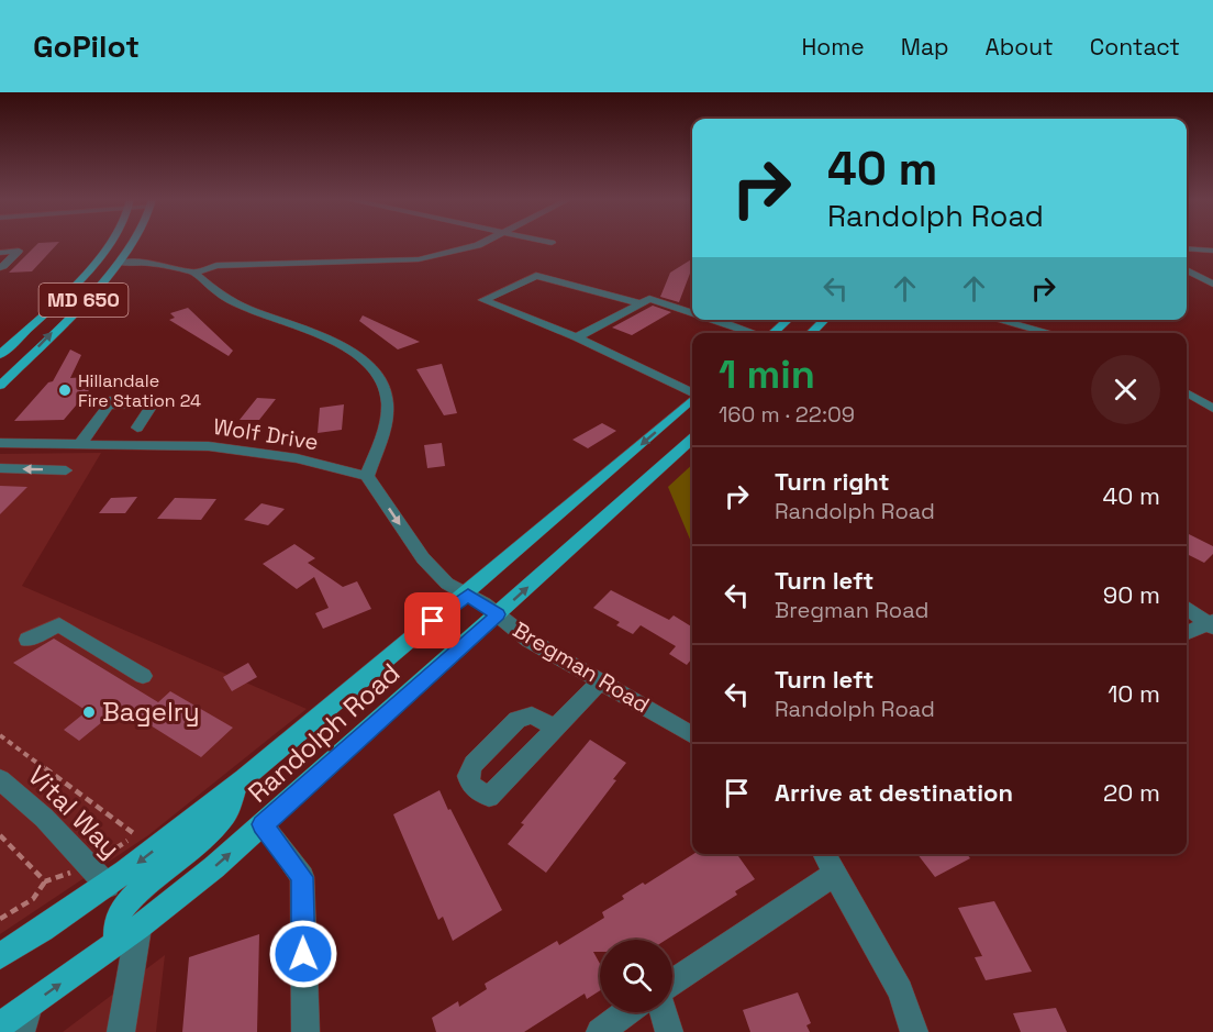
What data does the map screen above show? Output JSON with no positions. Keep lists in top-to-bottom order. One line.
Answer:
{"streets":{"main road":["MD 650","Randolph Road"],"street":["Wolf Drive","Bregman Road","Vital Way"]},"crossings":[["Wolf Drive","Bregman Road"],["Bregman Road","Randolph Road"],["Randolph Road","Vital Way"]],"one_way":["Bregman Road"],"places":["Hillandale Fire Station 24","Bagelry"],"page":{"header":"GoPilot","nav":["Home","Map","About","Contact"],"turn":["40 m","Randolph Road"],"heading":["1 min","160 m · 22:09"],"list":[{"name":"Turn right","note":"Randolph Road","value":"40 m"},{"name":"Turn left","note":"Bregman Road","value":"90 m"},{"name":"Turn left","note":"Randolph Road","value":"10 m"},{"name":"Arrive at destination","value":"20 m"}]}}
